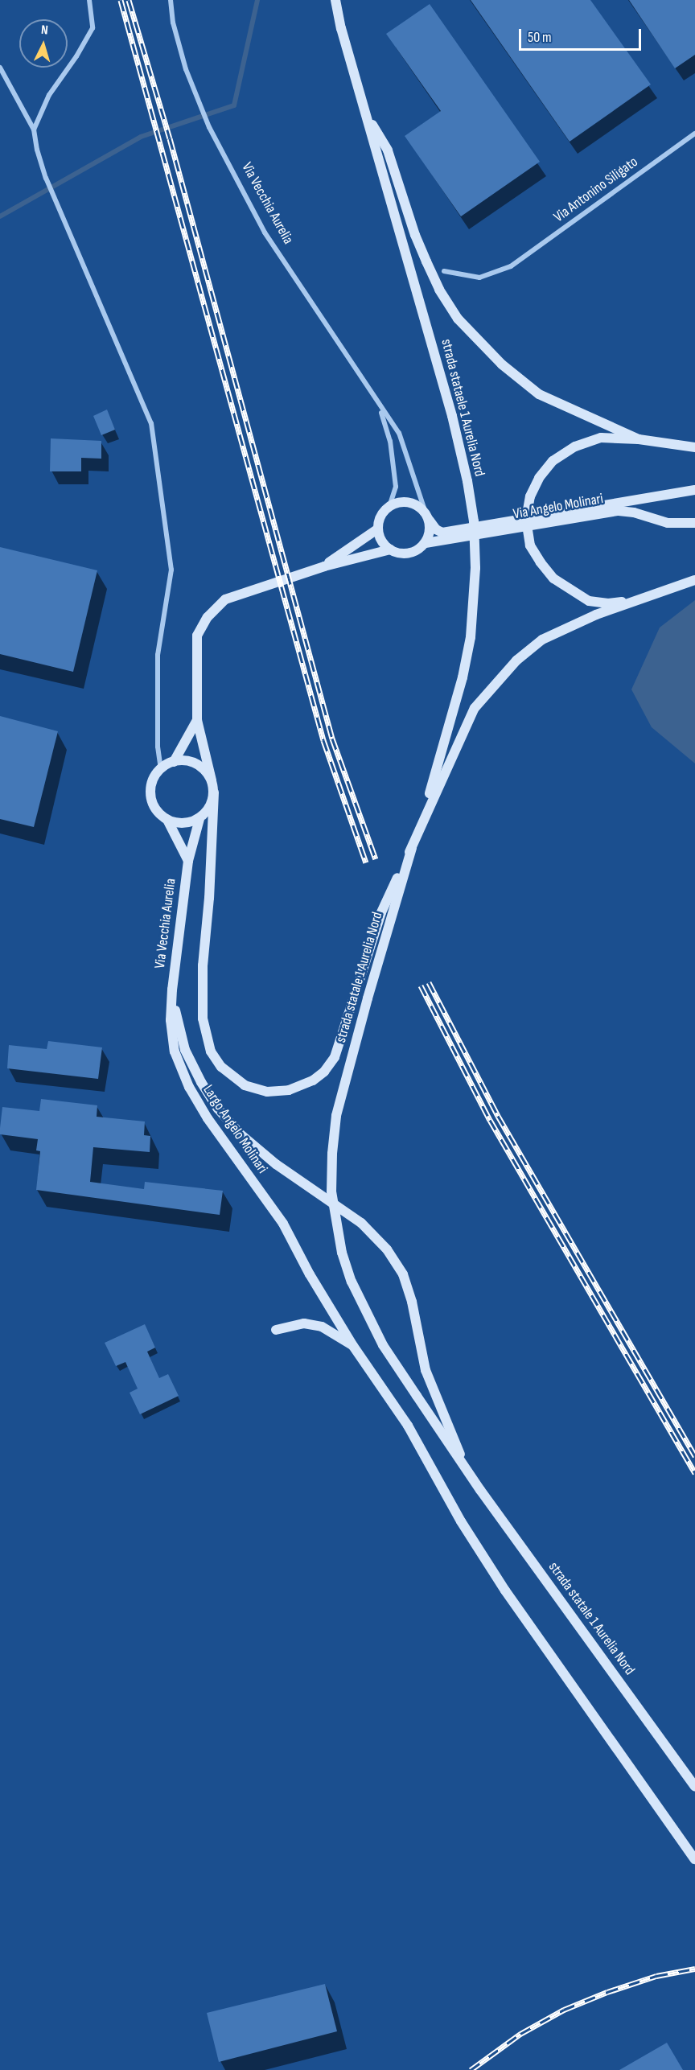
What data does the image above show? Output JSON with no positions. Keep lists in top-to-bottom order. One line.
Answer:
{"streets":{"main road":["Via Vecchia Aurelia","strada stataele 1 Aurelia Nord","Via Angelo Molinari","strada statale 1 Aurelia Nord","Largo Angelo Molinari"],"street":["Via Antonino Siligato"]},"crossings":[["Via Vecchia Aurelia","Via Angelo Molinari"],["Via Vecchia Aurelia","Largo Angelo Molinari"]],"scale_bar":"50 m","north":"top"}
